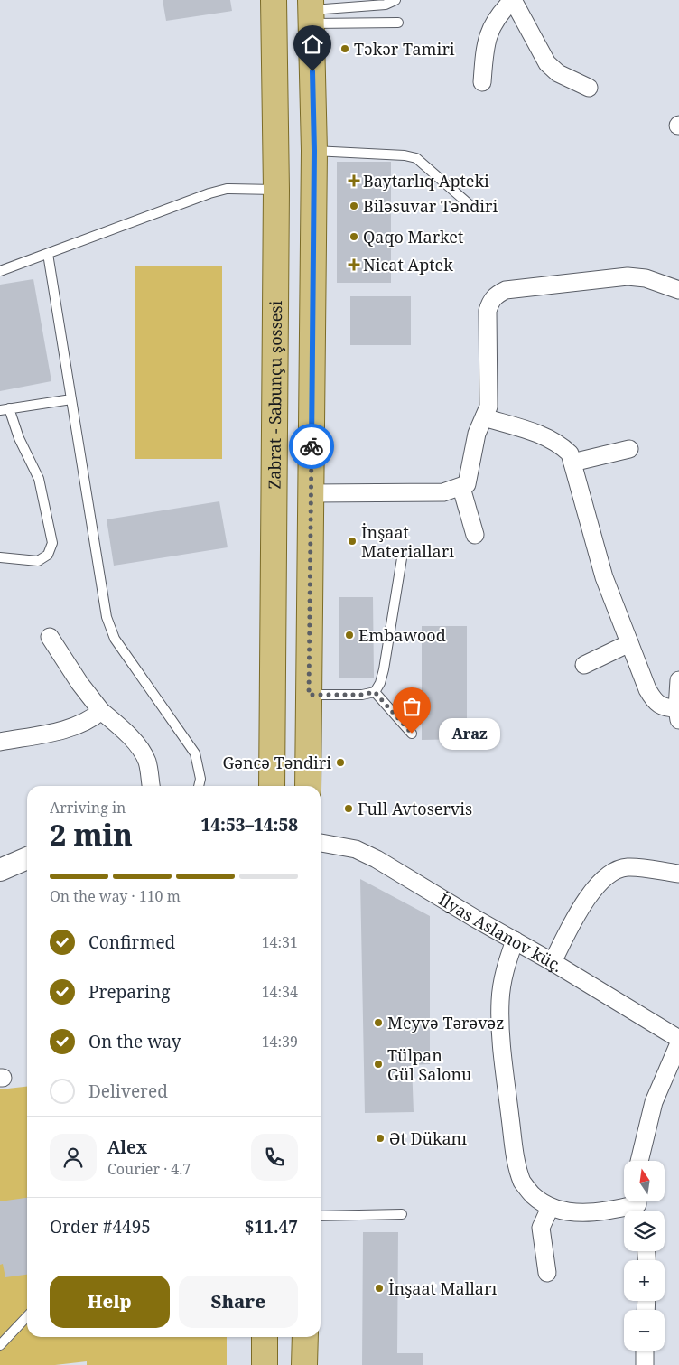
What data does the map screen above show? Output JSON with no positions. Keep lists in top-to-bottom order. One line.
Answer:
{"streets":{"main road":["Zabrat - Sabunçu şossesi"],"street":["İlyas Aslanov küç."]},"places":{"other":["Təkər Tamiri","Biləsuvar Təndiri","Qaqo Market","İnşaat Materialları","Embawood","Araz","Gəncə Təndiri","Full Avtoservis","Meyvə Tərəvəz","Tülpan Gül Salonu","Ət Dükanı","İnşaat Malları"],"health":["Baytarlıq Apteki","Nicat Aptek"]},"north":"top","page":{"bubble":"Araz","heading":["2 min","Arriving in","14:53–14:58"],"panel":["Alex","Courier · 4.7","Order #4495","$11.47"],"bar":"On the way · 110 m","list":[["Confirmed","14:31"],["Preparing","14:34"],["On the way","14:39"],"Delivered"],"map_buttons":["+","−"],"buttons":["Help","Share"]}}
